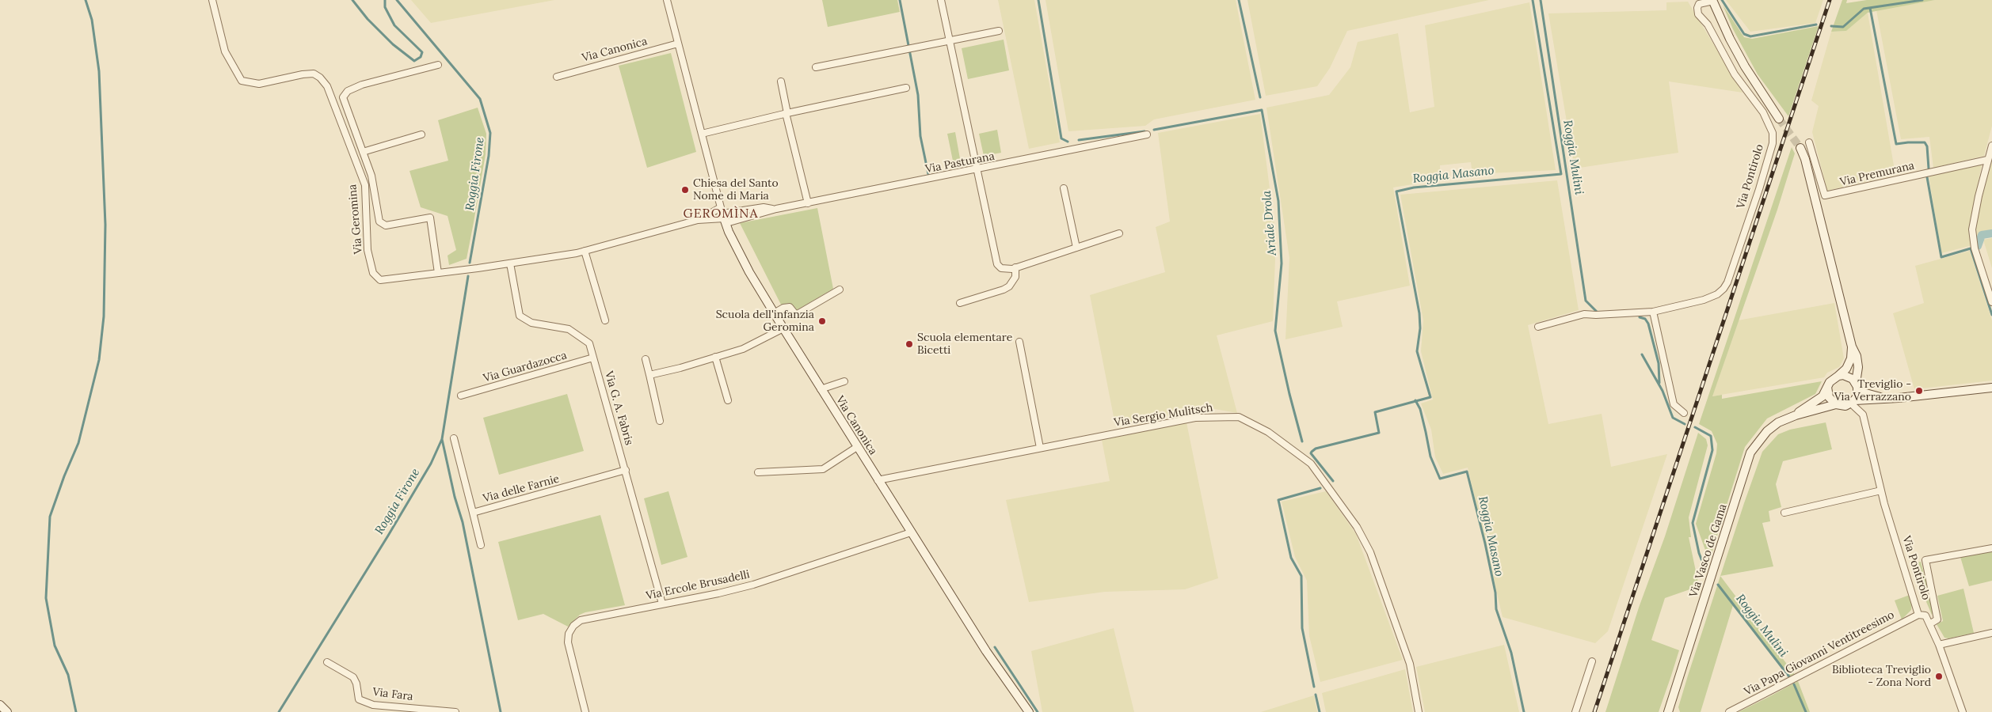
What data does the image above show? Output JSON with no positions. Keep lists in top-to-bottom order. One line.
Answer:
{"streets":{"street":["Via Canonica","Via Pasturana","Via Premurana","Via Pontirolo","Via Geromina","Via Guardazocca","Via G. A. Fabris","Via Sergio Mulitsch","Via delle Farnie","Via Vasco de Gama","Via Ercole Brusadelli","Via Papa Giovanni Ventitreesimo","Via Fara"]},"crossings":[["Via Canonica","Via Pasturana"],["Via Canonica","Via Geromina"],["Via Canonica","Via Sergio Mulitsch"],["Via Canonica","Via Ercole Brusadelli"],["Via Pasturana","Via Geromina"],["Via Pontirolo","Via Vasco de Gama"],["Via Pontirolo","Via Papa Giovanni Ventitreesimo"],["Via Geromina","Via G. A. Fabris"],["Via Guardazocca","Via G. A. Fabris"],["Via G. A. Fabris","Via delle Farnie"],["Via G. A. Fabris","Via Ercole Brusadelli"]],"districts":["GEROMÌNA"],"water":["Roggia Mulini","Roggia Firone","Roggia Masano","Ariale Drola"],"places":["Chiesa del Santo Nome di Maria","Scuola dell'infanzia Geromina","Scuola elementare Bicetti","Treviglio - Via Verrazzano","Biblioteca Treviglio - Zona Nord"]}
